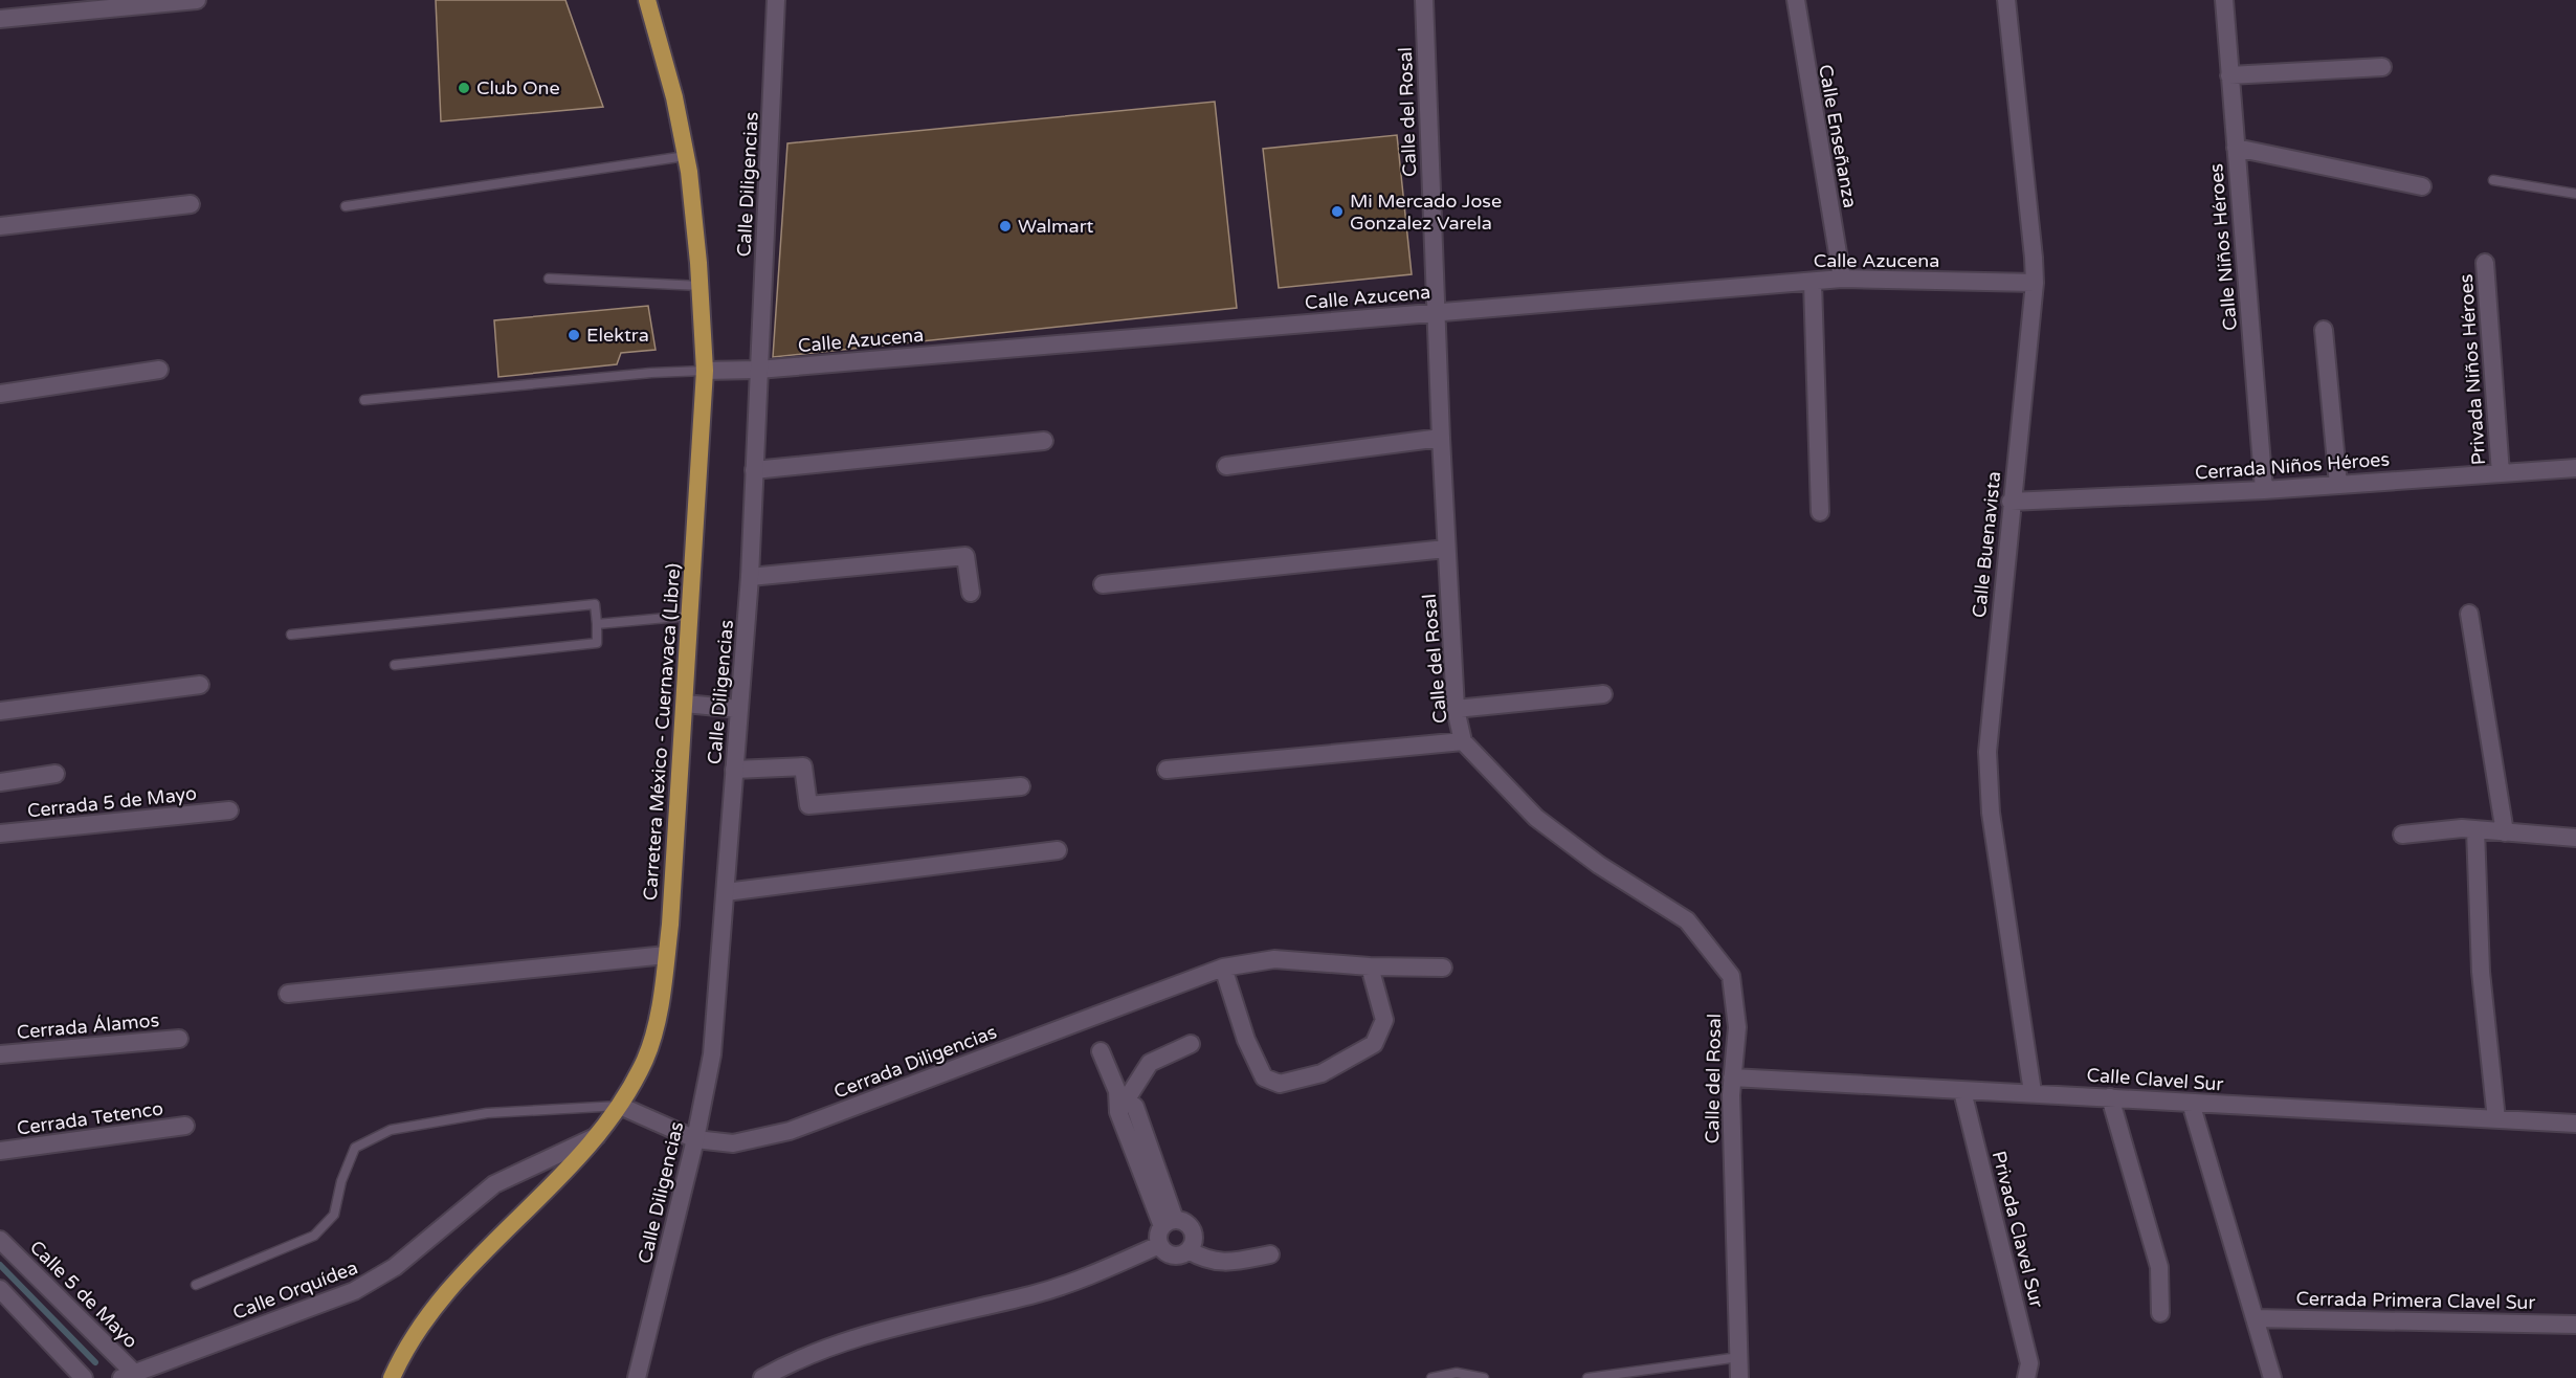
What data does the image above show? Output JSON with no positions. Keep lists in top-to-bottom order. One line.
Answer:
{"streets":{"main road":["Carretera México - Cuernavaca (Libre)"],"street":["Calle del Rosal","Calle Enseñanza","Calle Diligencias","Calle Niños Héroes","Calle Azucena","Privada Niños Héroes","Cerrada Niños Héroes","Calle Buenavista","Cerrada 5 de Mayo","Cerrada Álamos","Cerrada Diligencias","Calle Clavel Sur","Cerrada Tetenco","Privada Clavel Sur","Calle Orquídea","Calle 5 de Mayo","Cerrada Primera Clavel Sur"]},"crossings":[["Calle del Rosal","Calle Azucena"],["Calle del Rosal","Calle Clavel Sur"],["Calle Enseñanza","Calle Azucena"],["Calle Diligencias","Calle Azucena"],["Calle Diligencias","Cerrada Diligencias"],["Calle Niños Héroes","Cerrada Niños Héroes"],["Calle Azucena","Calle Buenavista"],["Calle Azucena","Carretera México - Cuernavaca (Libre)"],["Privada Niños Héroes","Cerrada Niños Héroes"],["Cerrada Niños Héroes","Calle Buenavista"],["Calle Buenavista","Calle Clavel Sur"],["Carretera México - Cuernavaca (Libre)","Cerrada Diligencias"],["Carretera México - Cuernavaca (Libre)","Calle Orquídea"],["Calle Clavel Sur","Privada Clavel Sur"],["Calle Orquídea","Calle 5 de Mayo"]],"places":["Club One","Mi Mercado Jose Gonzalez Varela","Walmart","Elektra"]}
